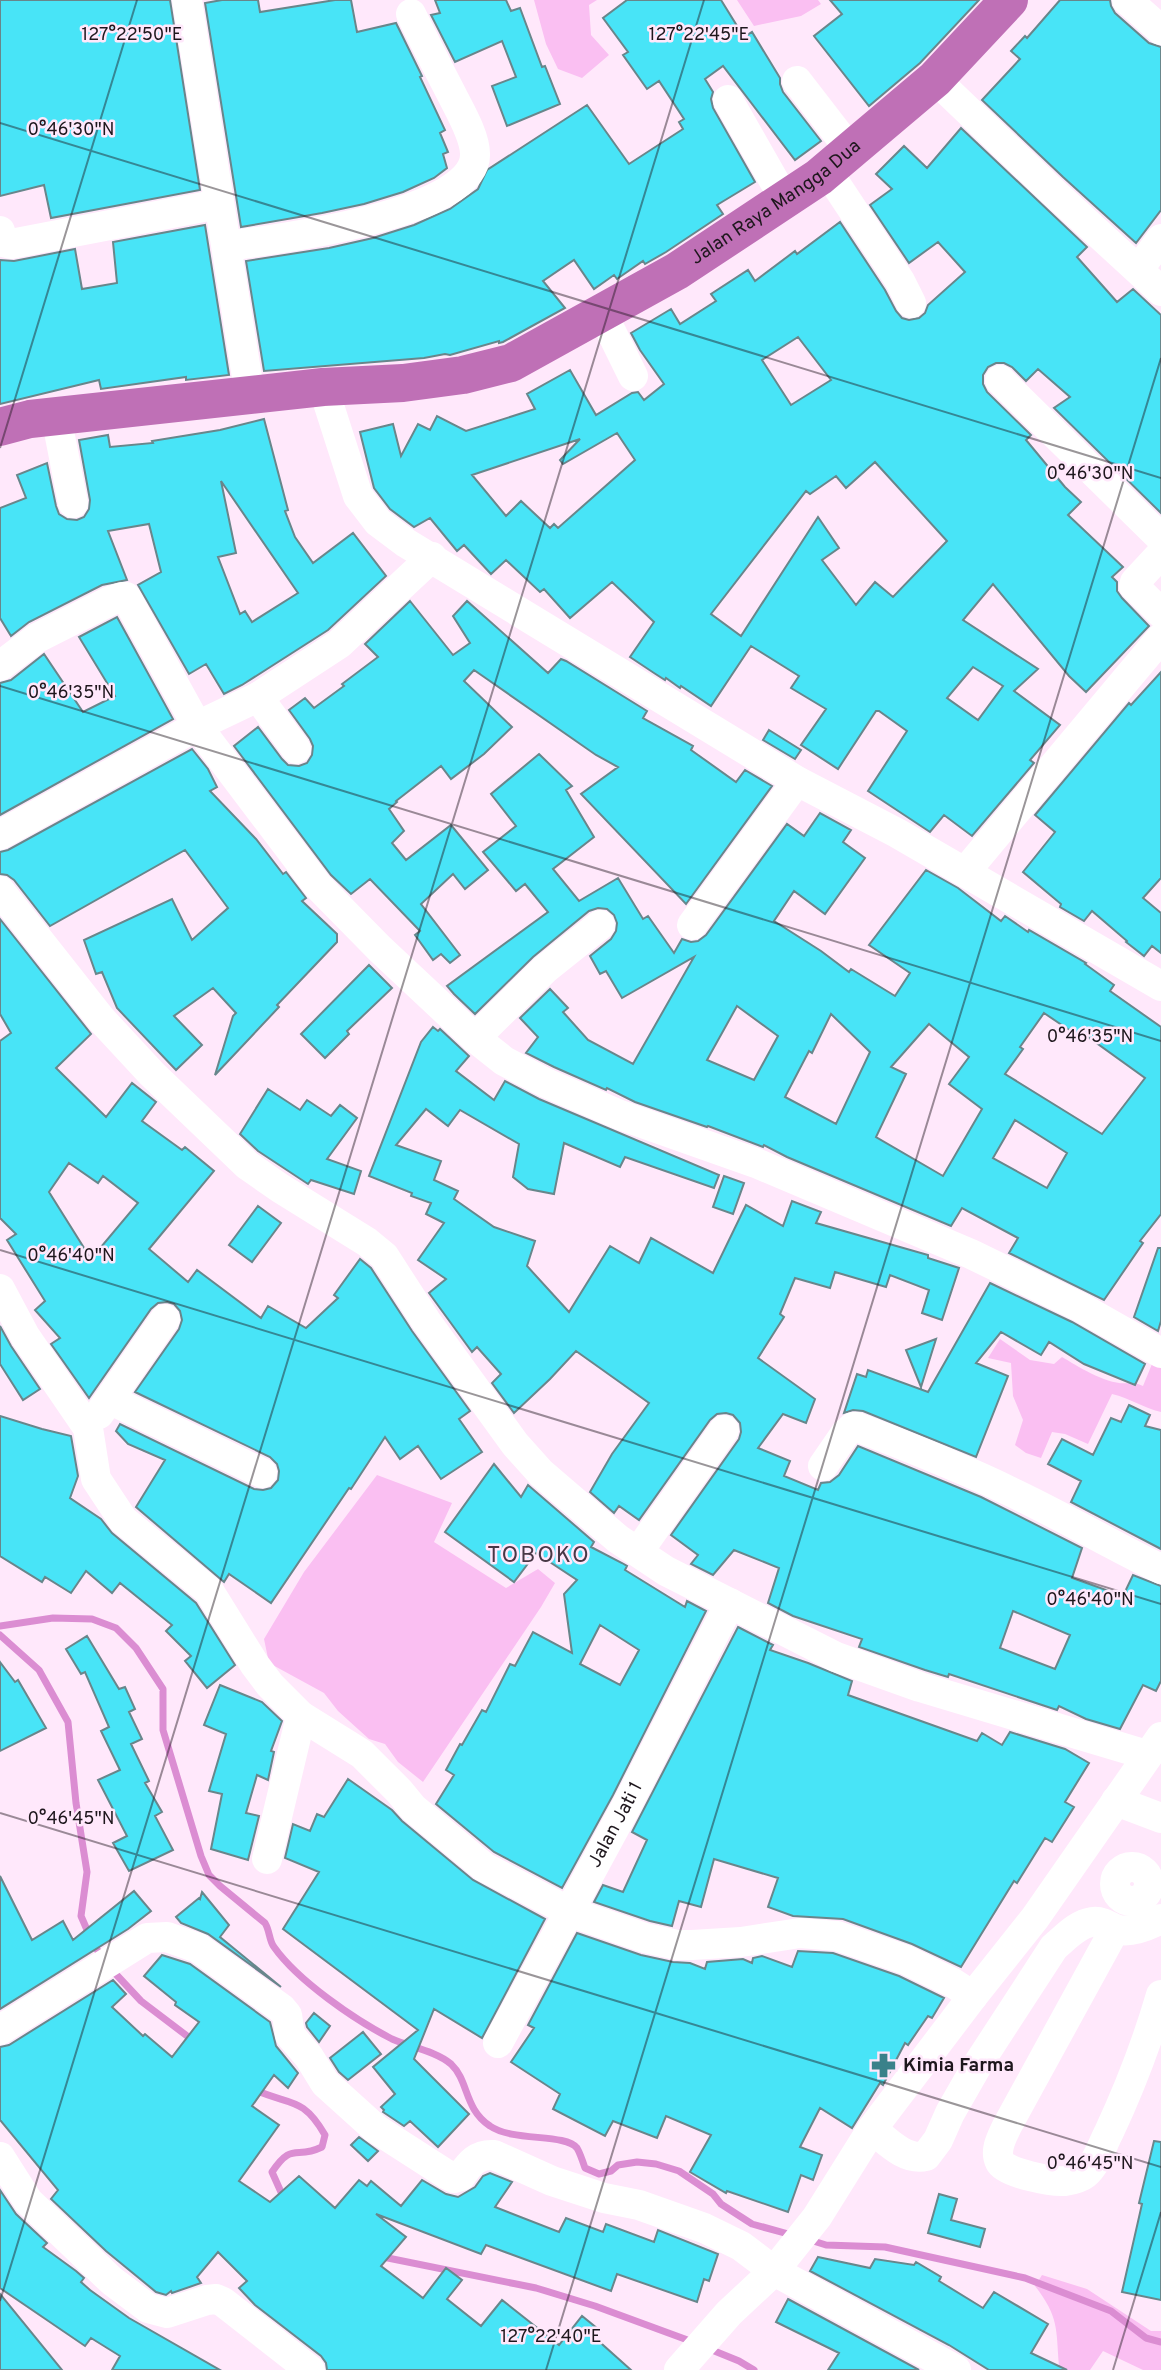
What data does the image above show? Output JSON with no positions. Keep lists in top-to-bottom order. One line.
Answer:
{"streets":{"highway":["Jalan Raya Mangga Dua"],"street":["Jalan Jati 1"]},"districts":["TOBOKO"],"places":{"pharmacy":["Kimia Farma"]},"coordinates":["127°22'50\"E","127°22'45\"E","0°46'30\"N","0°46'35\"N","0°46'40\"N","0°46'45\"N","127°22'40\"E"]}
